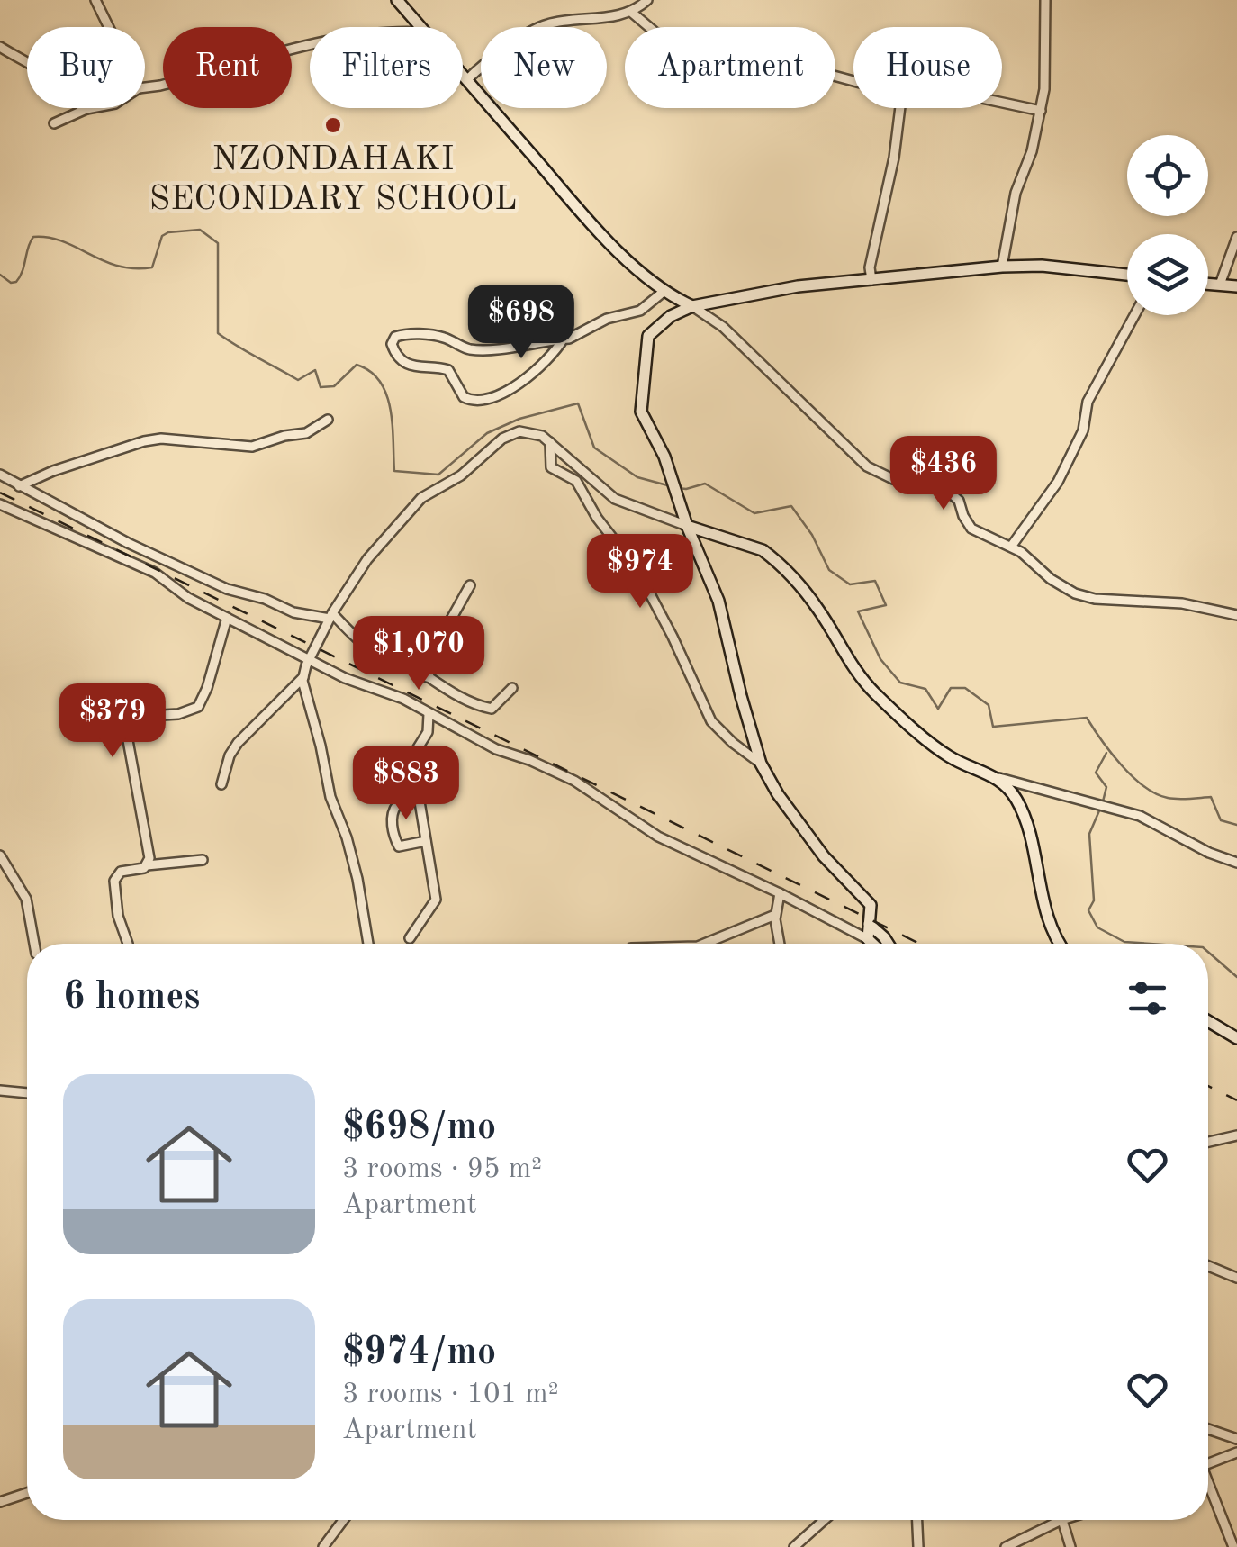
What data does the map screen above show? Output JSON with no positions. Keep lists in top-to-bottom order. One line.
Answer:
{"places":["NZONDAHAKI SECONDARY SCHOOL"],"page":{"chip":["Buy","Rent","Filters","New","Apartment","House"],"price":["$698","$436","$974","$1,070","$379","$883"],"heading":"6 homes","list":[{"name":"$698/mo","note":"3 rooms · 95 m² · Apartment"},{"name":"$974/mo","note":"3 rooms · 101 m² · Apartment"}]}}
